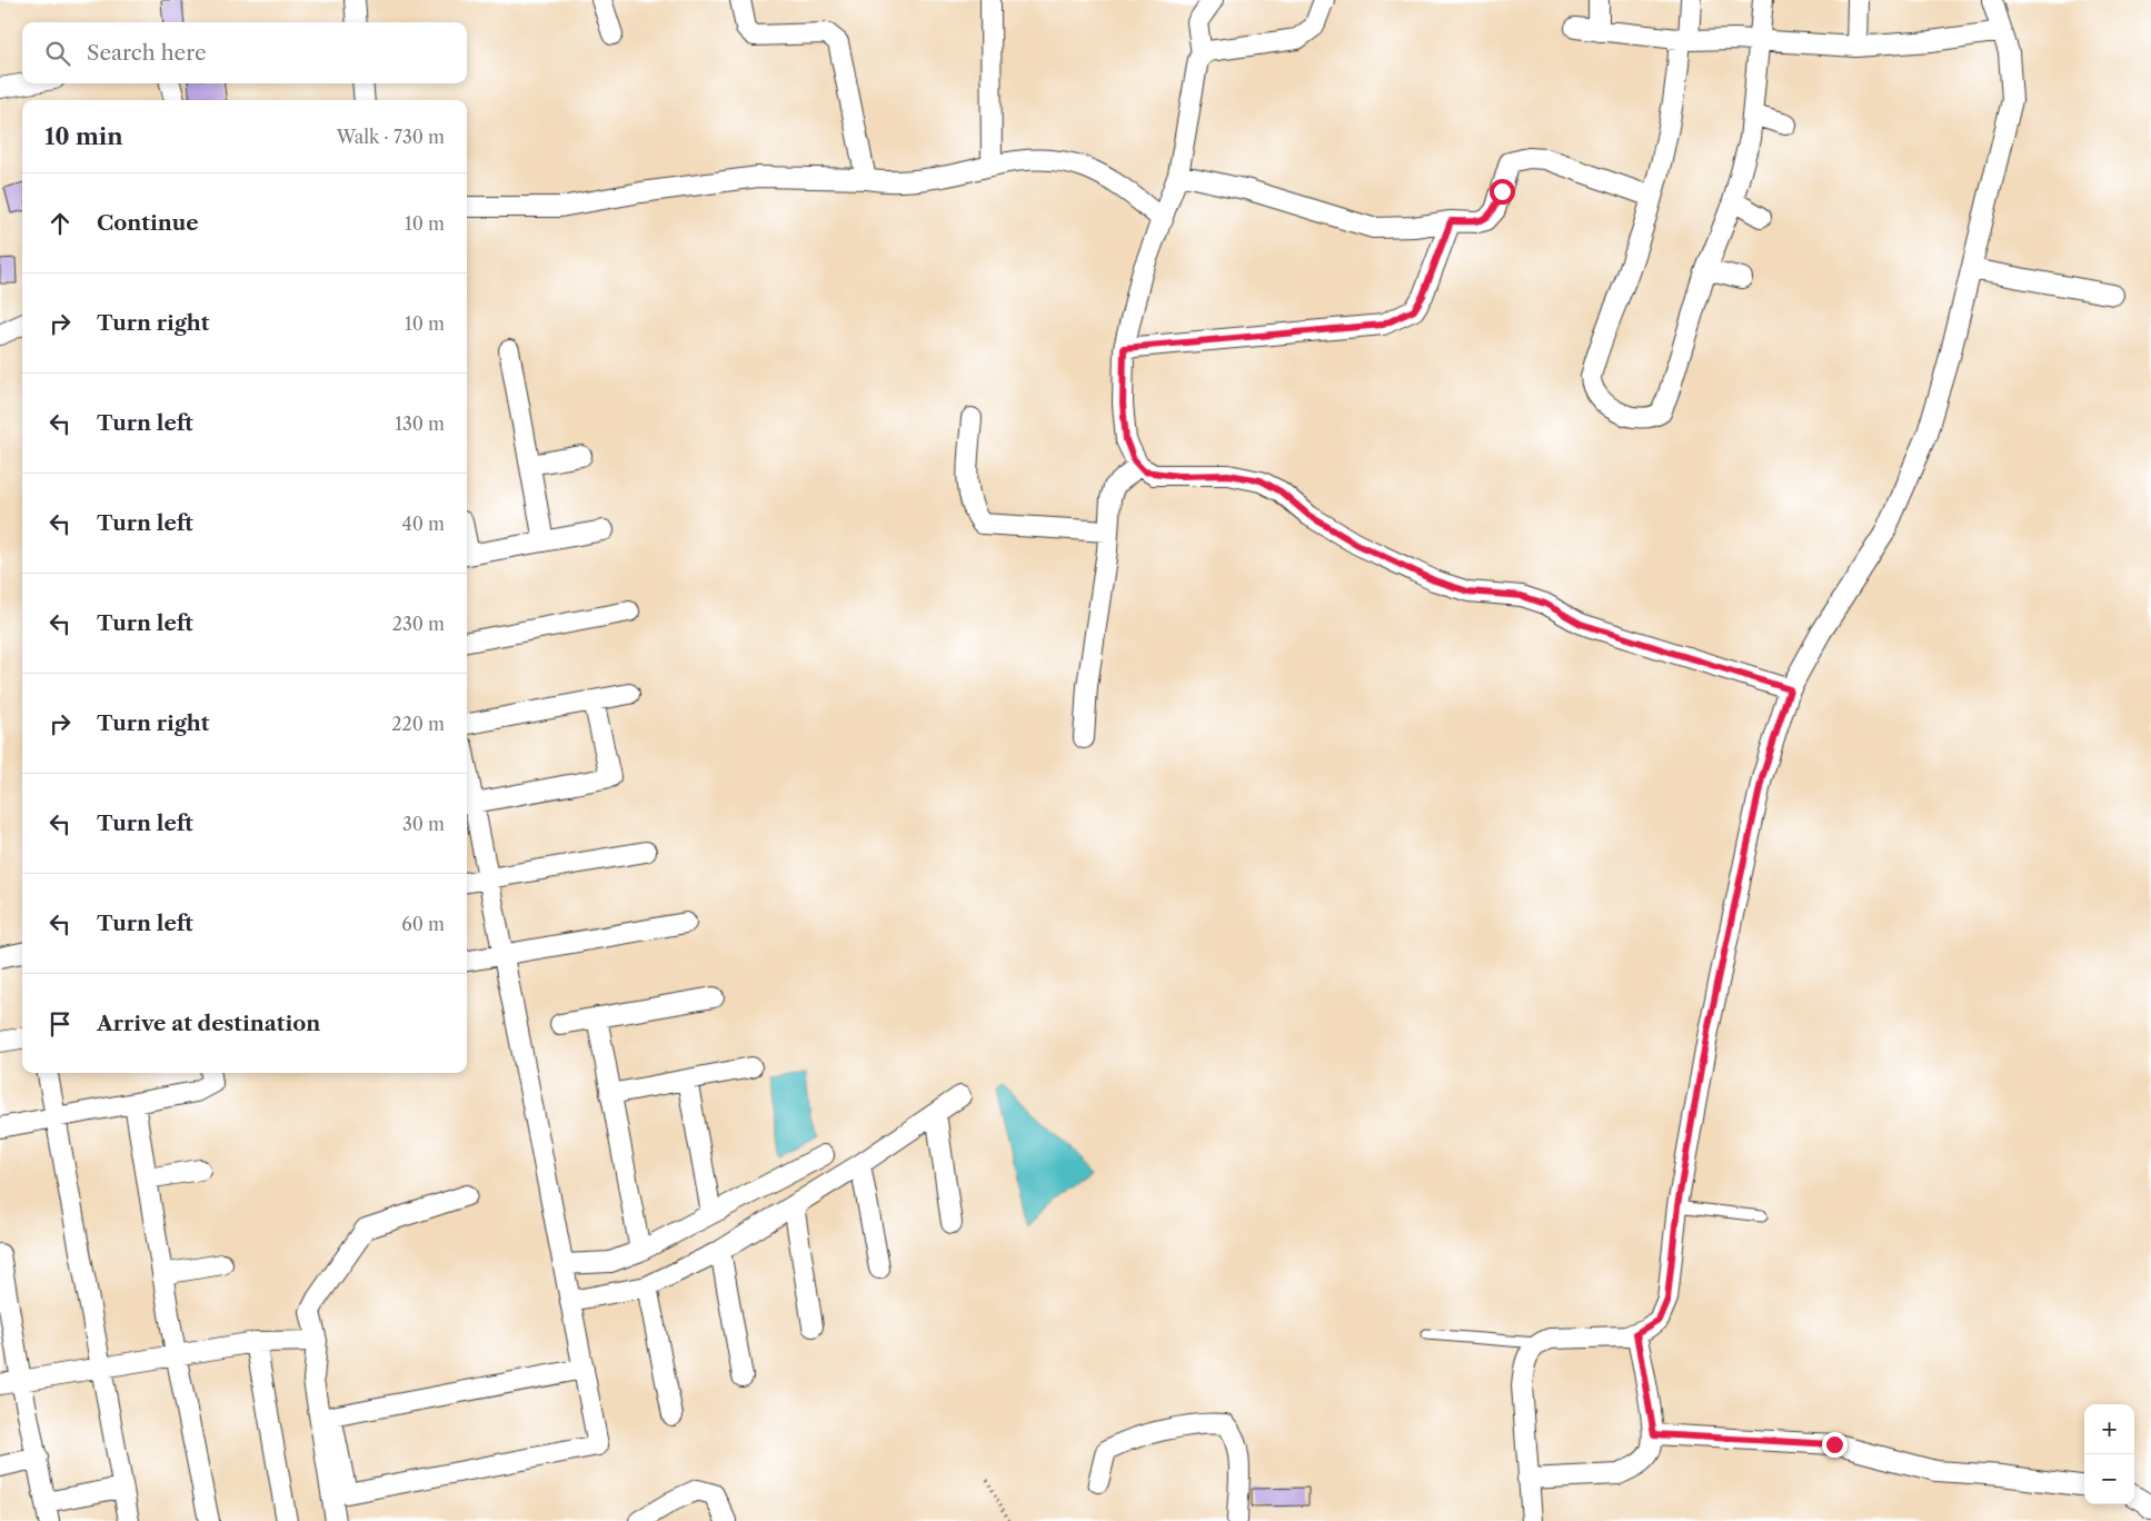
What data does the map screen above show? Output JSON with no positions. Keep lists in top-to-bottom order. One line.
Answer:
{"page":{"search":"Search here","heading":["10 min","Walk · 730 m"],"list":[["Continue","10 m"],["Turn right","10 m"],["Turn left","130 m"],["Turn left","40 m"],["Turn left","230 m"],["Turn right","220 m"],["Turn left","30 m"],["Turn left","60 m"],"Arrive at destination"],"map_buttons":["+","−"]}}
